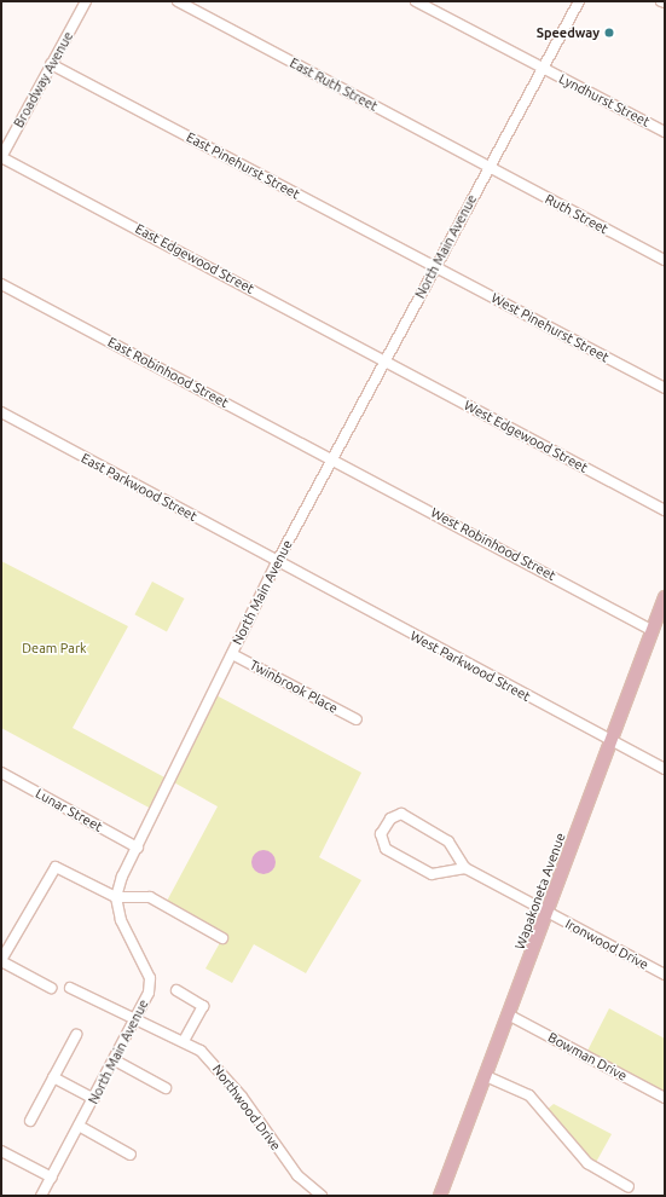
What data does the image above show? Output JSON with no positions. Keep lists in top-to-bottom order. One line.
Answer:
{"streets":{"main road":["Wapakoneta Avenue"],"street":["Broadway Avenue","East Ruth Street","Lyndhurst Street","East Pinehurst Street","Ruth Street","North Main Avenue","East Edgewood Street","West Pinehurst Street","East Robinhood Street","West Edgewood Street","East Parkwood Street","West Robinhood Street","West Parkwood Street","Twinbrook Place","Lunar Street","Ironwood Drive","Bowman Drive","Northwood Drive"]},"crossings":[["Broadway Avenue","East Pinehurst Street"],["Broadway Avenue","East Edgewood Street"],["East Ruth Street","Ruth Street"],["East Ruth Street","North Main Avenue"],["Lyndhurst Street","North Main Avenue"],["East Pinehurst Street","North Main Avenue"],["East Pinehurst Street","West Pinehurst Street"],["Ruth Street","North Main Avenue"],["North Main Avenue","East Edgewood Street"],["North Main Avenue","West Pinehurst Street"],["North Main Avenue","East Robinhood Street"],["North Main Avenue","West Edgewood Street"],["North Main Avenue","East Parkwood Street"],["North Main Avenue","West Robinhood Street"],["North Main Avenue","West Parkwood Street"],["North Main Avenue","Twinbrook Place"],["North Main Avenue","Lunar Street"],["North Main Avenue","Northwood Drive"],["East Edgewood Street","West Edgewood Street"],["East Robinhood Street","West Robinhood Street"],["East Parkwood Street","West Parkwood Street"],["West Robinhood Street","Wapakoneta Avenue"],["West Parkwood Street","Wapakoneta Avenue"],["Wapakoneta Avenue","Ironwood Drive"],["Wapakoneta Avenue","Bowman Drive"]],"parks":["Deam Park"],"places":["Speedway"]}
